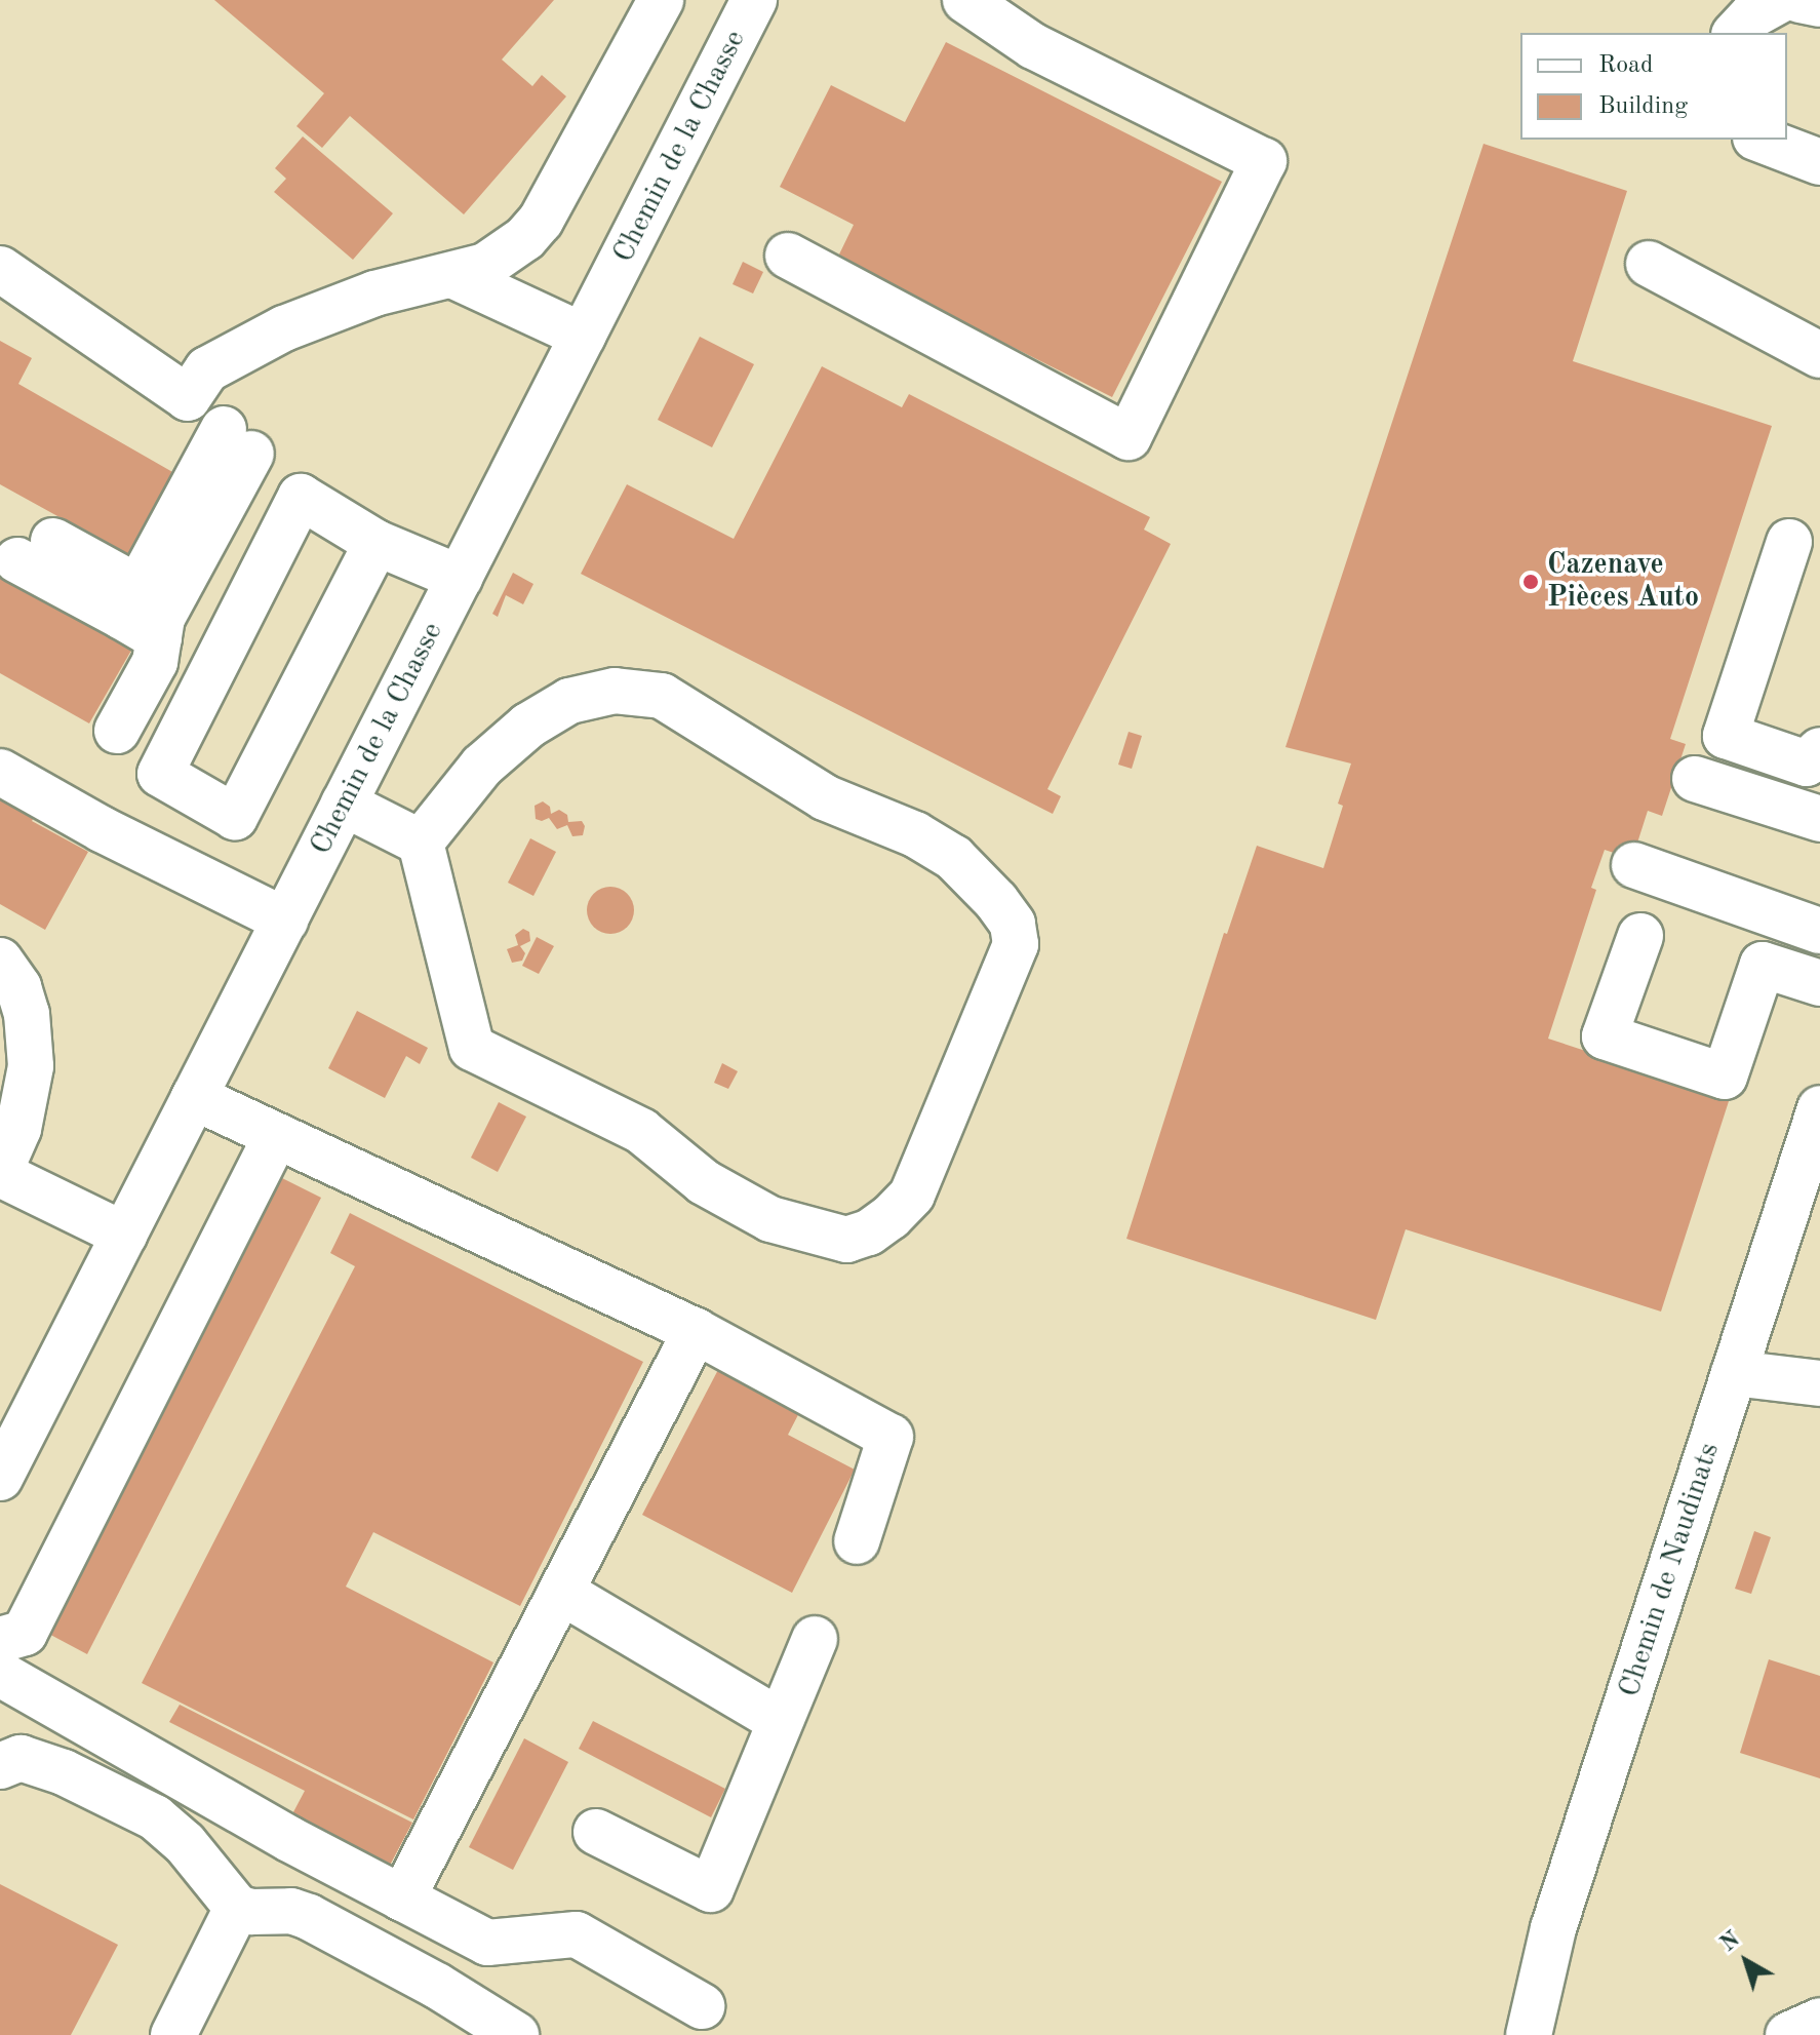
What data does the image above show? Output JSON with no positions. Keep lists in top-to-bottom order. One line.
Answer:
{"streets":{"street":["Chemin de la Chasse","Chemin de Naudinats"]},"places":["Cazenave Pièces Auto"],"legend":["Road","Building"],"north":"top left"}
